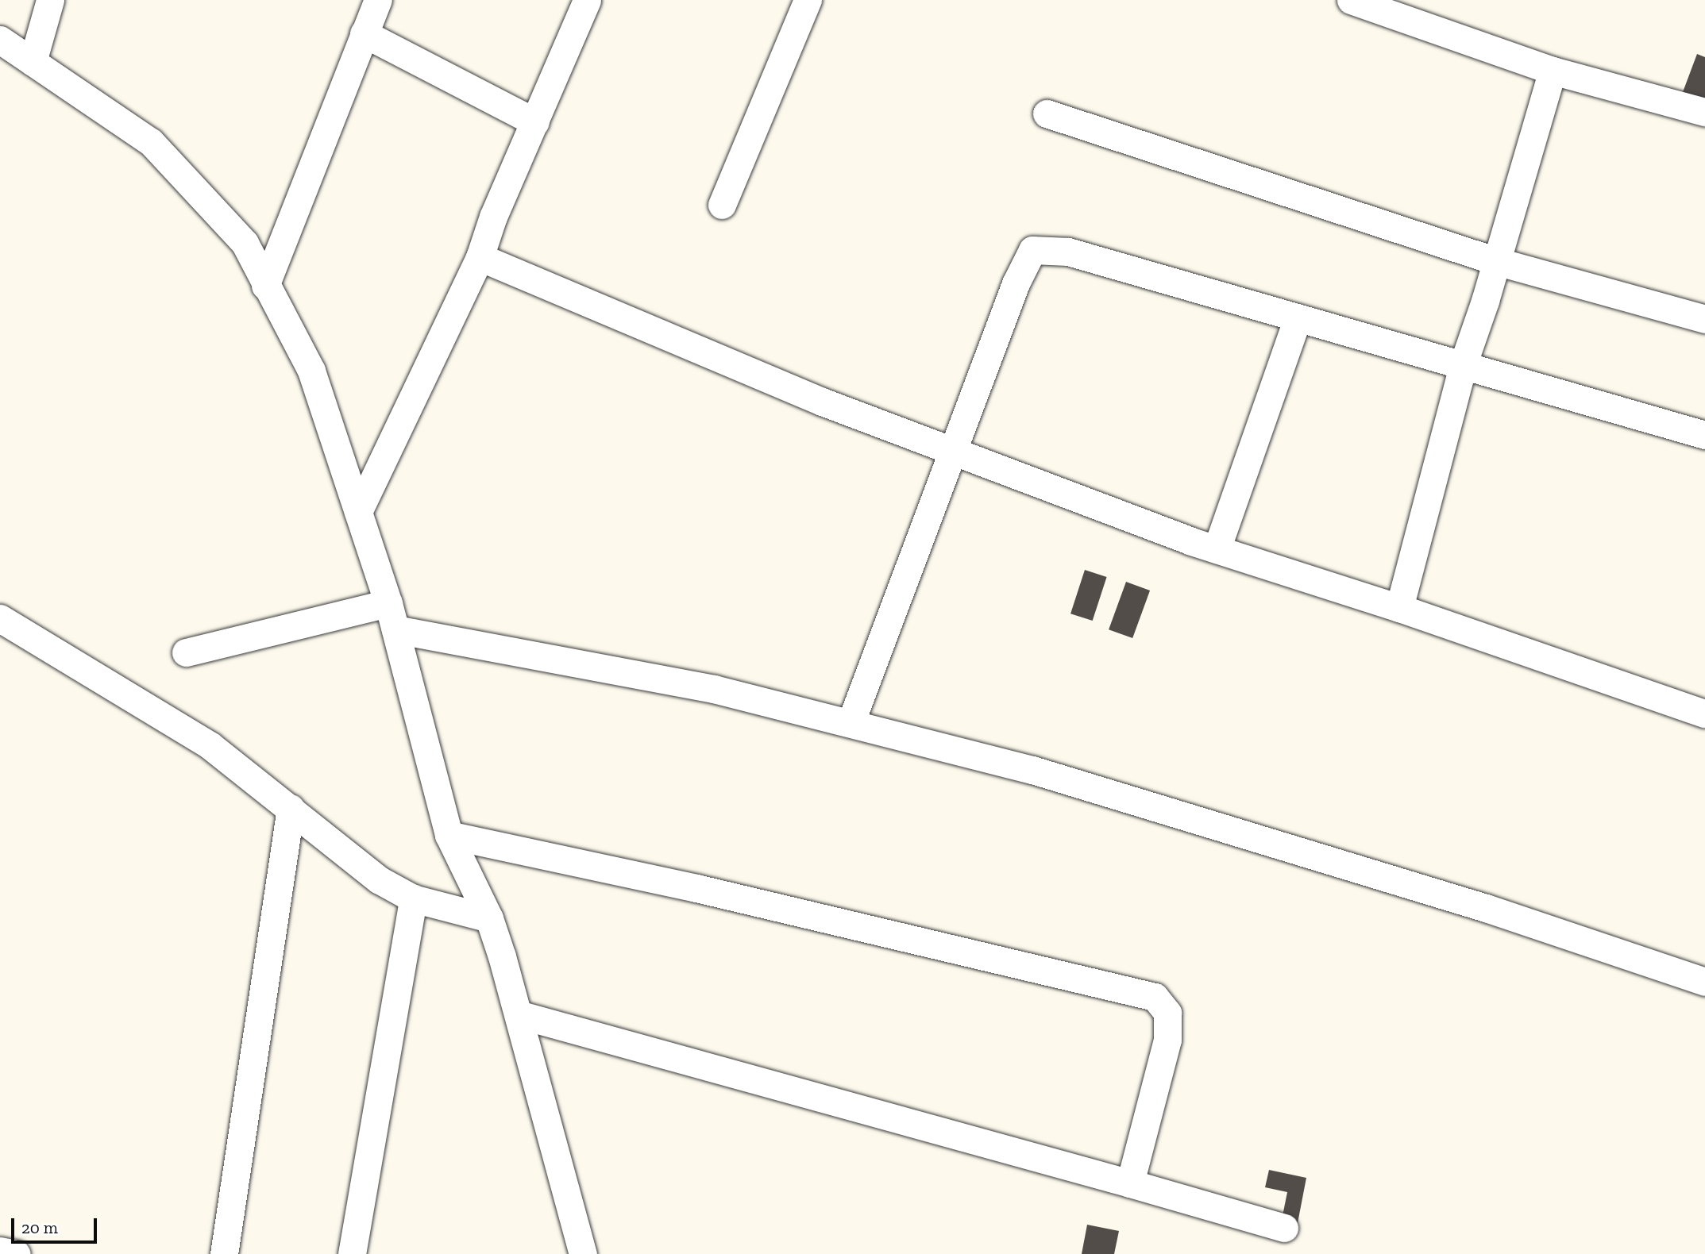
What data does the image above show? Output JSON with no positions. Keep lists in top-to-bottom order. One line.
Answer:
{"scale_bar":"20 m"}
